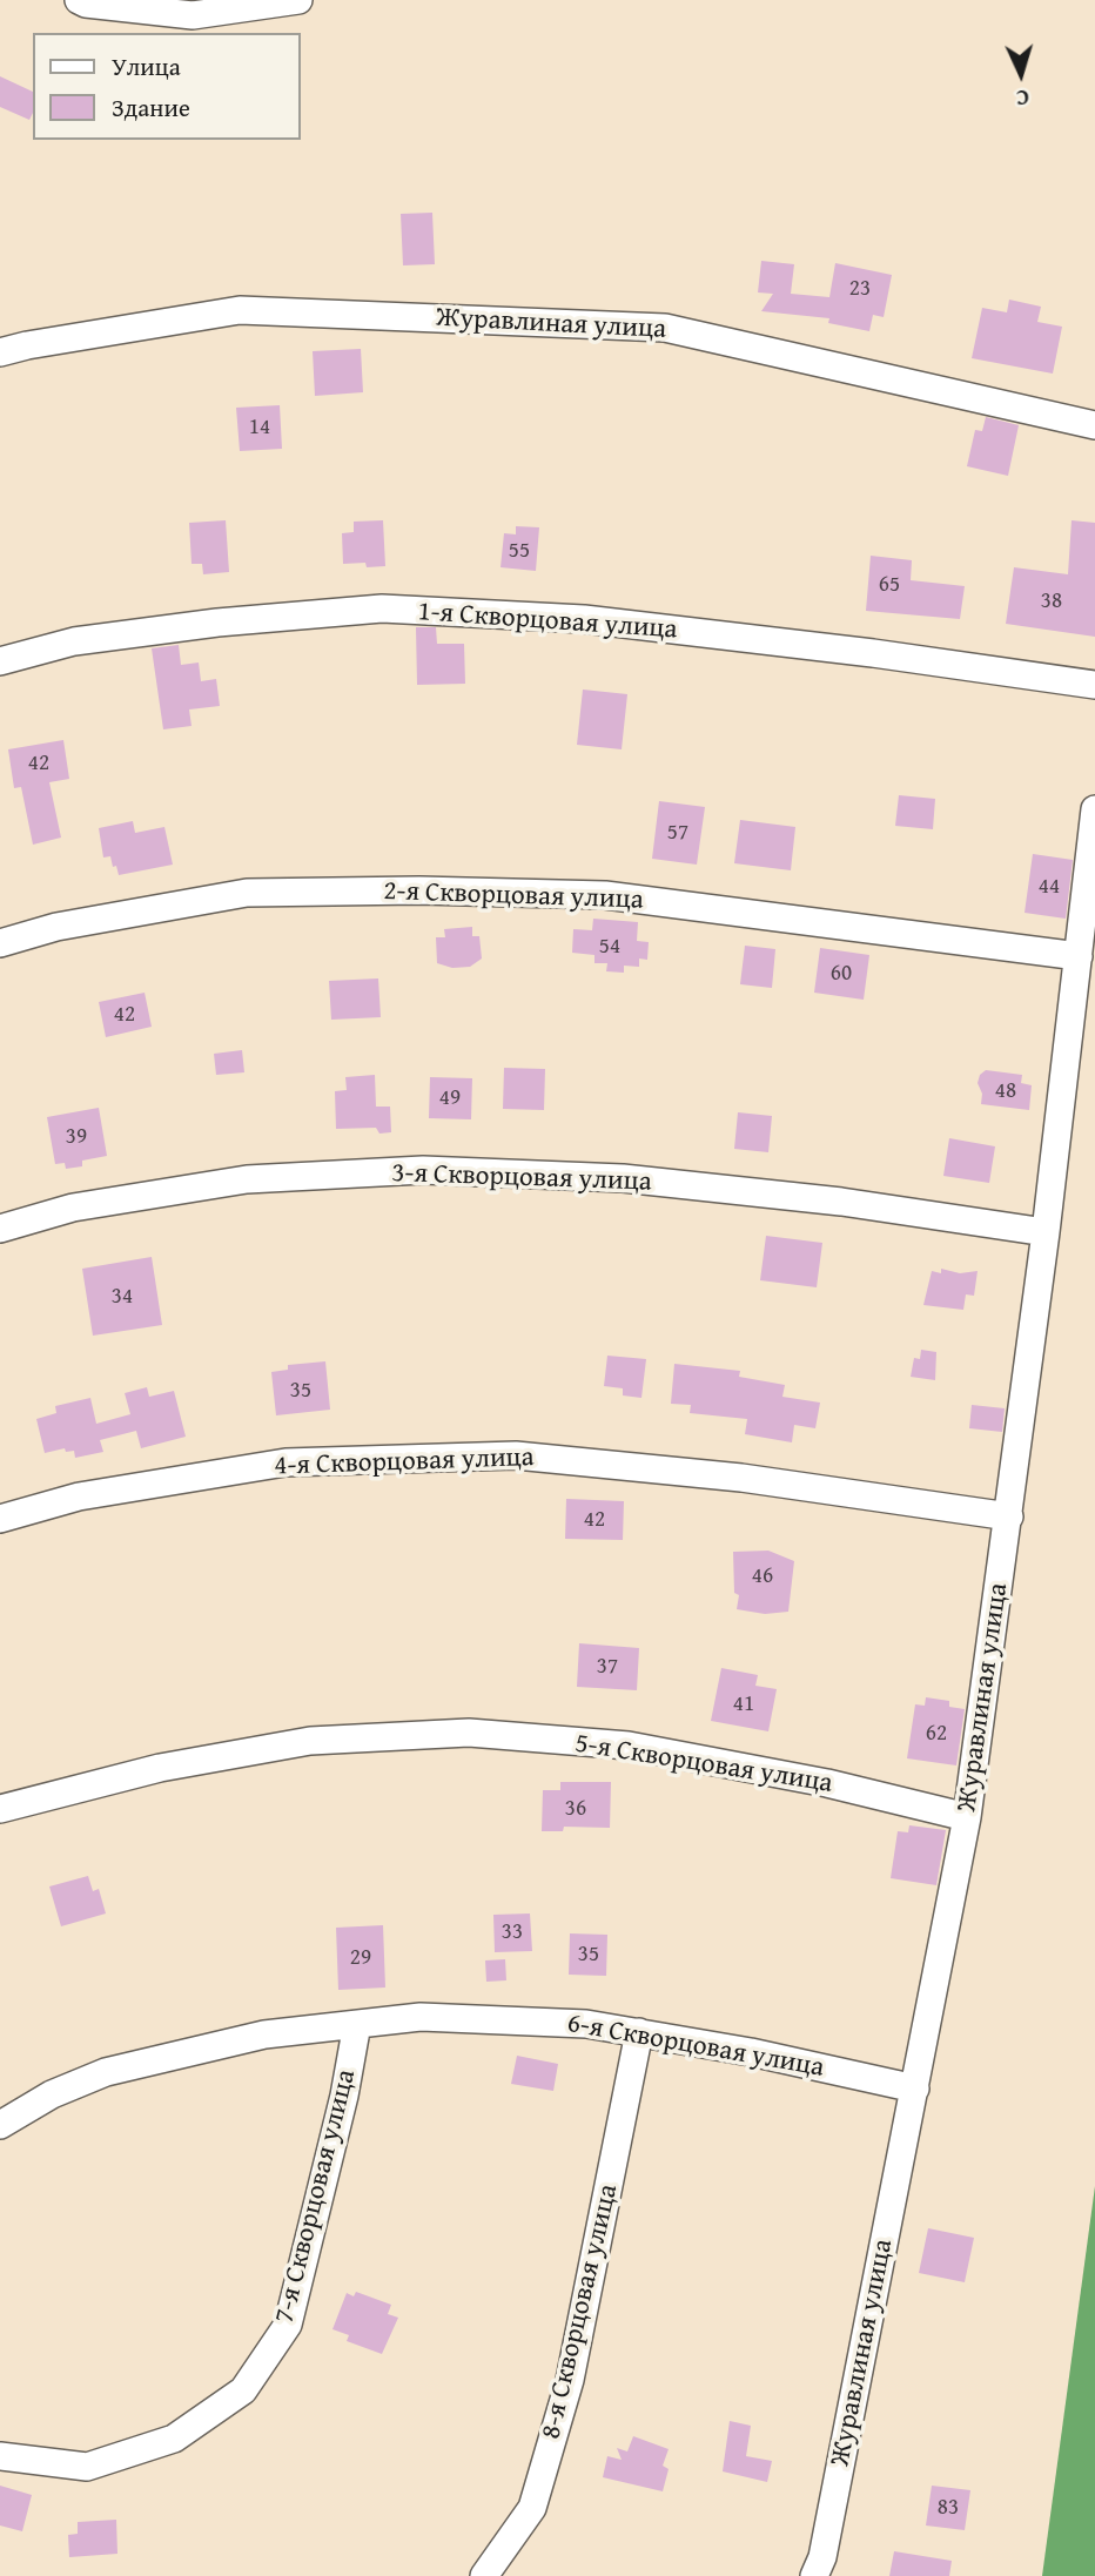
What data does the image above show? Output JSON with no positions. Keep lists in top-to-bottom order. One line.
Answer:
{"streets":{"street":["Журавлиная улица","1-я Скворцовая улица","2-я Скворцовая улица","3-я Скворцовая улица","4-я Скворцовая улица","5-я Скворцовая улица","6-я Скворцовая улица","7-я Скворцовая улица","8-я Скворцовая улица"]},"crossings":[["Журавлиная улица","2-я Скворцовая улица"],["Журавлиная улица","3-я Скворцовая улица"],["Журавлиная улица","4-я Скворцовая улица"],["Журавлиная улица","5-я Скворцовая улица"],["Журавлиная улица","6-я Скворцовая улица"],["6-я Скворцовая улица","7-я Скворцовая улица"],["6-я Скворцовая улица","8-я Скворцовая улица"]],"house_numbers":["23","14","55","65","38","42","57","44","54","60","42","48","49","39","34","35","42","46","37","41","62","36","33","35","29","83"],"legend":["Улица","Здание"],"north":"bottom"}
